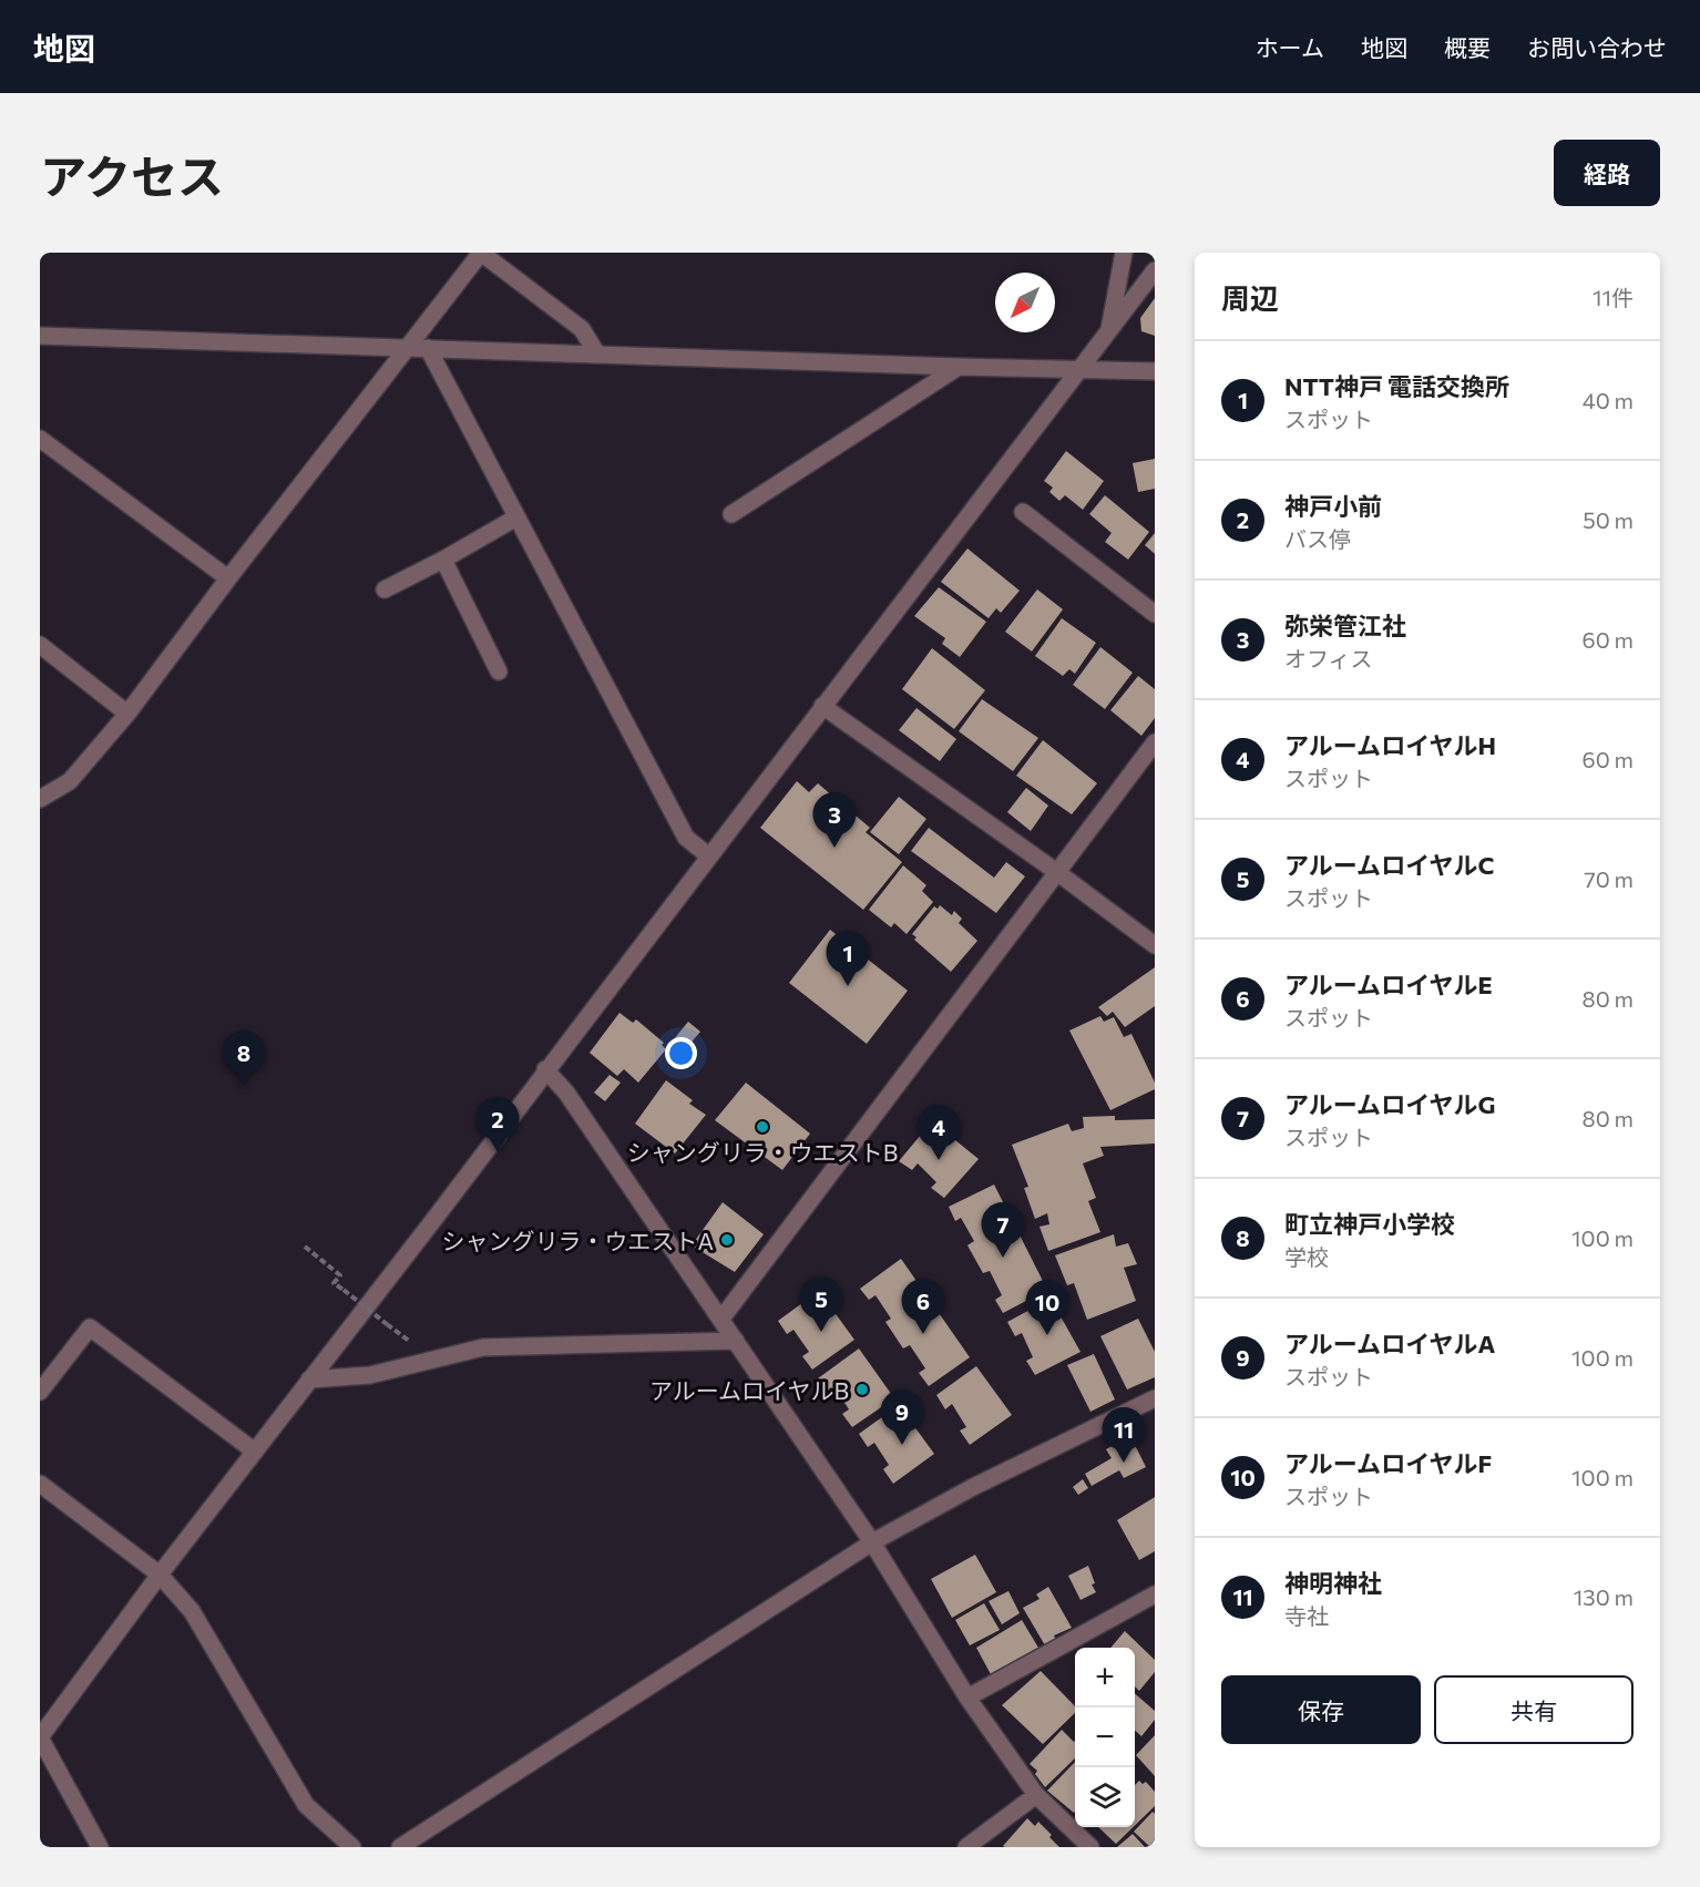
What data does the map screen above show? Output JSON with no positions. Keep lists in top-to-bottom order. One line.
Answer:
{"places":["シャングリラ・ウエストB","シャングリラ・ウエストA","アルームロイヤルB"],"north":"bottom left","page":{"header":"地図","nav":["ホーム","地図","概要","お問い合わせ"],"title":"アクセス","buttons":["経路",["保存","共有"]],"heading":["周辺","11件"],"list":[{"mark":"1","name":"NTT神戸 電話交換所","note":"スポット","value":"40 m"},{"mark":"2","name":"神戸小前","note":"バス停","value":"50 m"},{"mark":"3","name":"弥栄管江社","note":"オフィス","value":"60 m"},{"mark":"4","name":"アルームロイヤルH","note":"スポット","value":"60 m"},{"mark":"5","name":"アルームロイヤルC","note":"スポット","value":"70 m"},{"mark":"6","name":"アルームロイヤルE","note":"スポット","value":"80 m"},{"mark":"7","name":"アルームロイヤルG","note":"スポット","value":"80 m"},{"mark":"8","name":"町立神戸小学校","note":"学校","value":"100 m"},{"mark":"9","name":"アルームロイヤルA","note":"スポット","value":"100 m"},{"mark":"10","name":"アルームロイヤルF","note":"スポット","value":"100 m"},{"mark":"11","name":"神明神社","note":"寺社","value":"130 m"}],"pins":["3","1","8","2","4","7","5","6","10","9","11"],"map_buttons":["+","−"]}}
